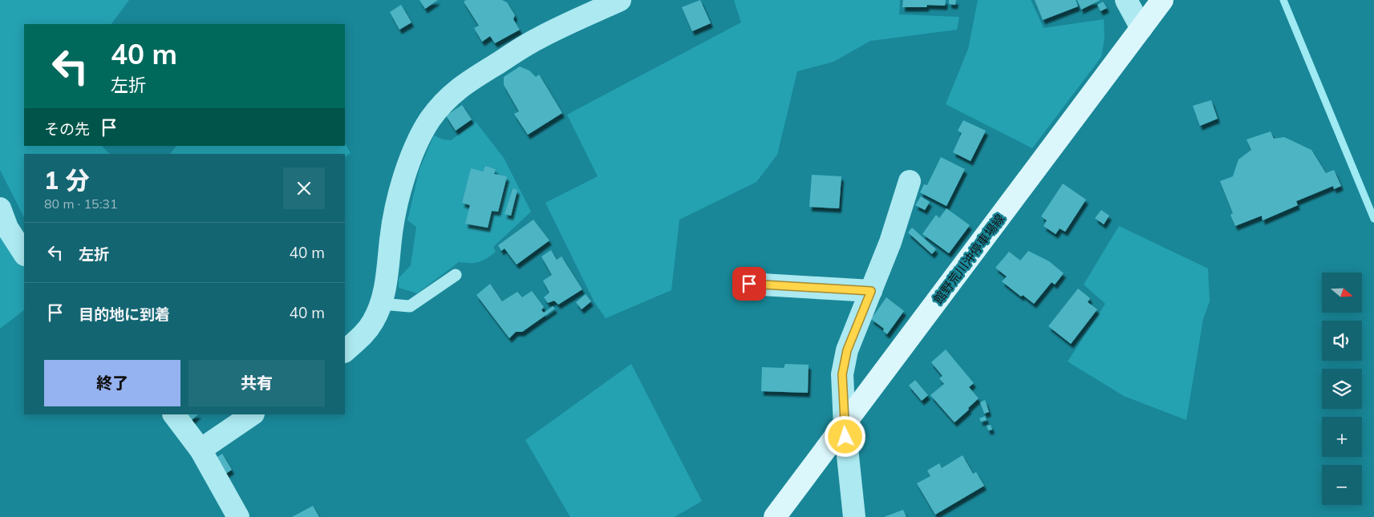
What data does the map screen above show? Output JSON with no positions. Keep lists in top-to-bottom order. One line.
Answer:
{"streets":{"main road":["館野荒川沖停車場線"]},"north":"right","page":{"turn":["40 m","左折"],"then":"その先","heading":["1 分","80 m · 15:31"],"list":[{"name":"左折","value":"40 m"},{"name":"目的地に到着","value":"40 m"}],"map_buttons":["+","−"],"buttons":["終了","共有"]}}
